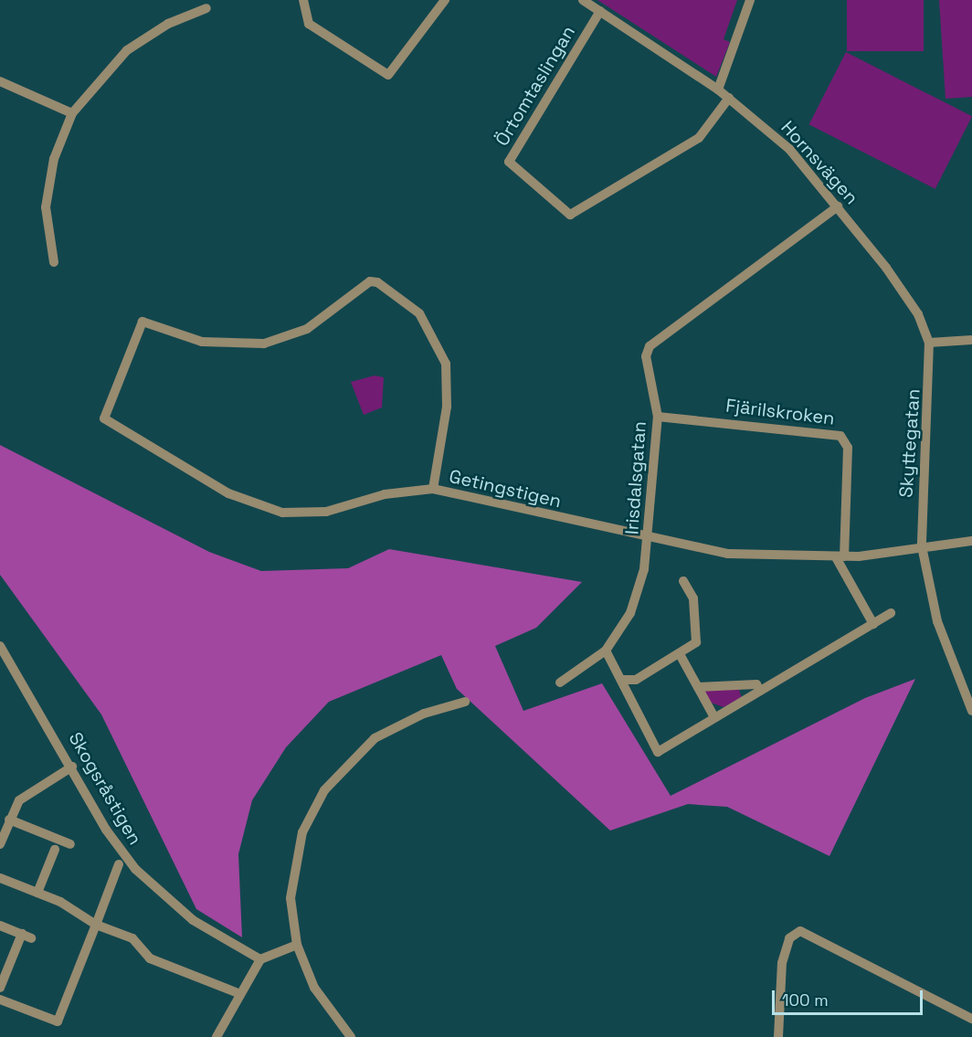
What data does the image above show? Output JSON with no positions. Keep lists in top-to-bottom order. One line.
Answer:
{"streets":{"street":["Örtomtaslingan","Hornsvägen","Fjärilskroken","Skyttegatan","Irisdalsgatan","Getingstigen","Skogsråstigen"]},"crossings":[["Örtomtaslingan","Hornsvägen"],["Hornsvägen","Skyttegatan"],["Hornsvägen","Irisdalsgatan"],["Fjärilskroken","Irisdalsgatan"],["Fjärilskroken","Getingstigen"],["Skyttegatan","Getingstigen"],["Irisdalsgatan","Getingstigen"]],"scale_bar":"100 m"}
